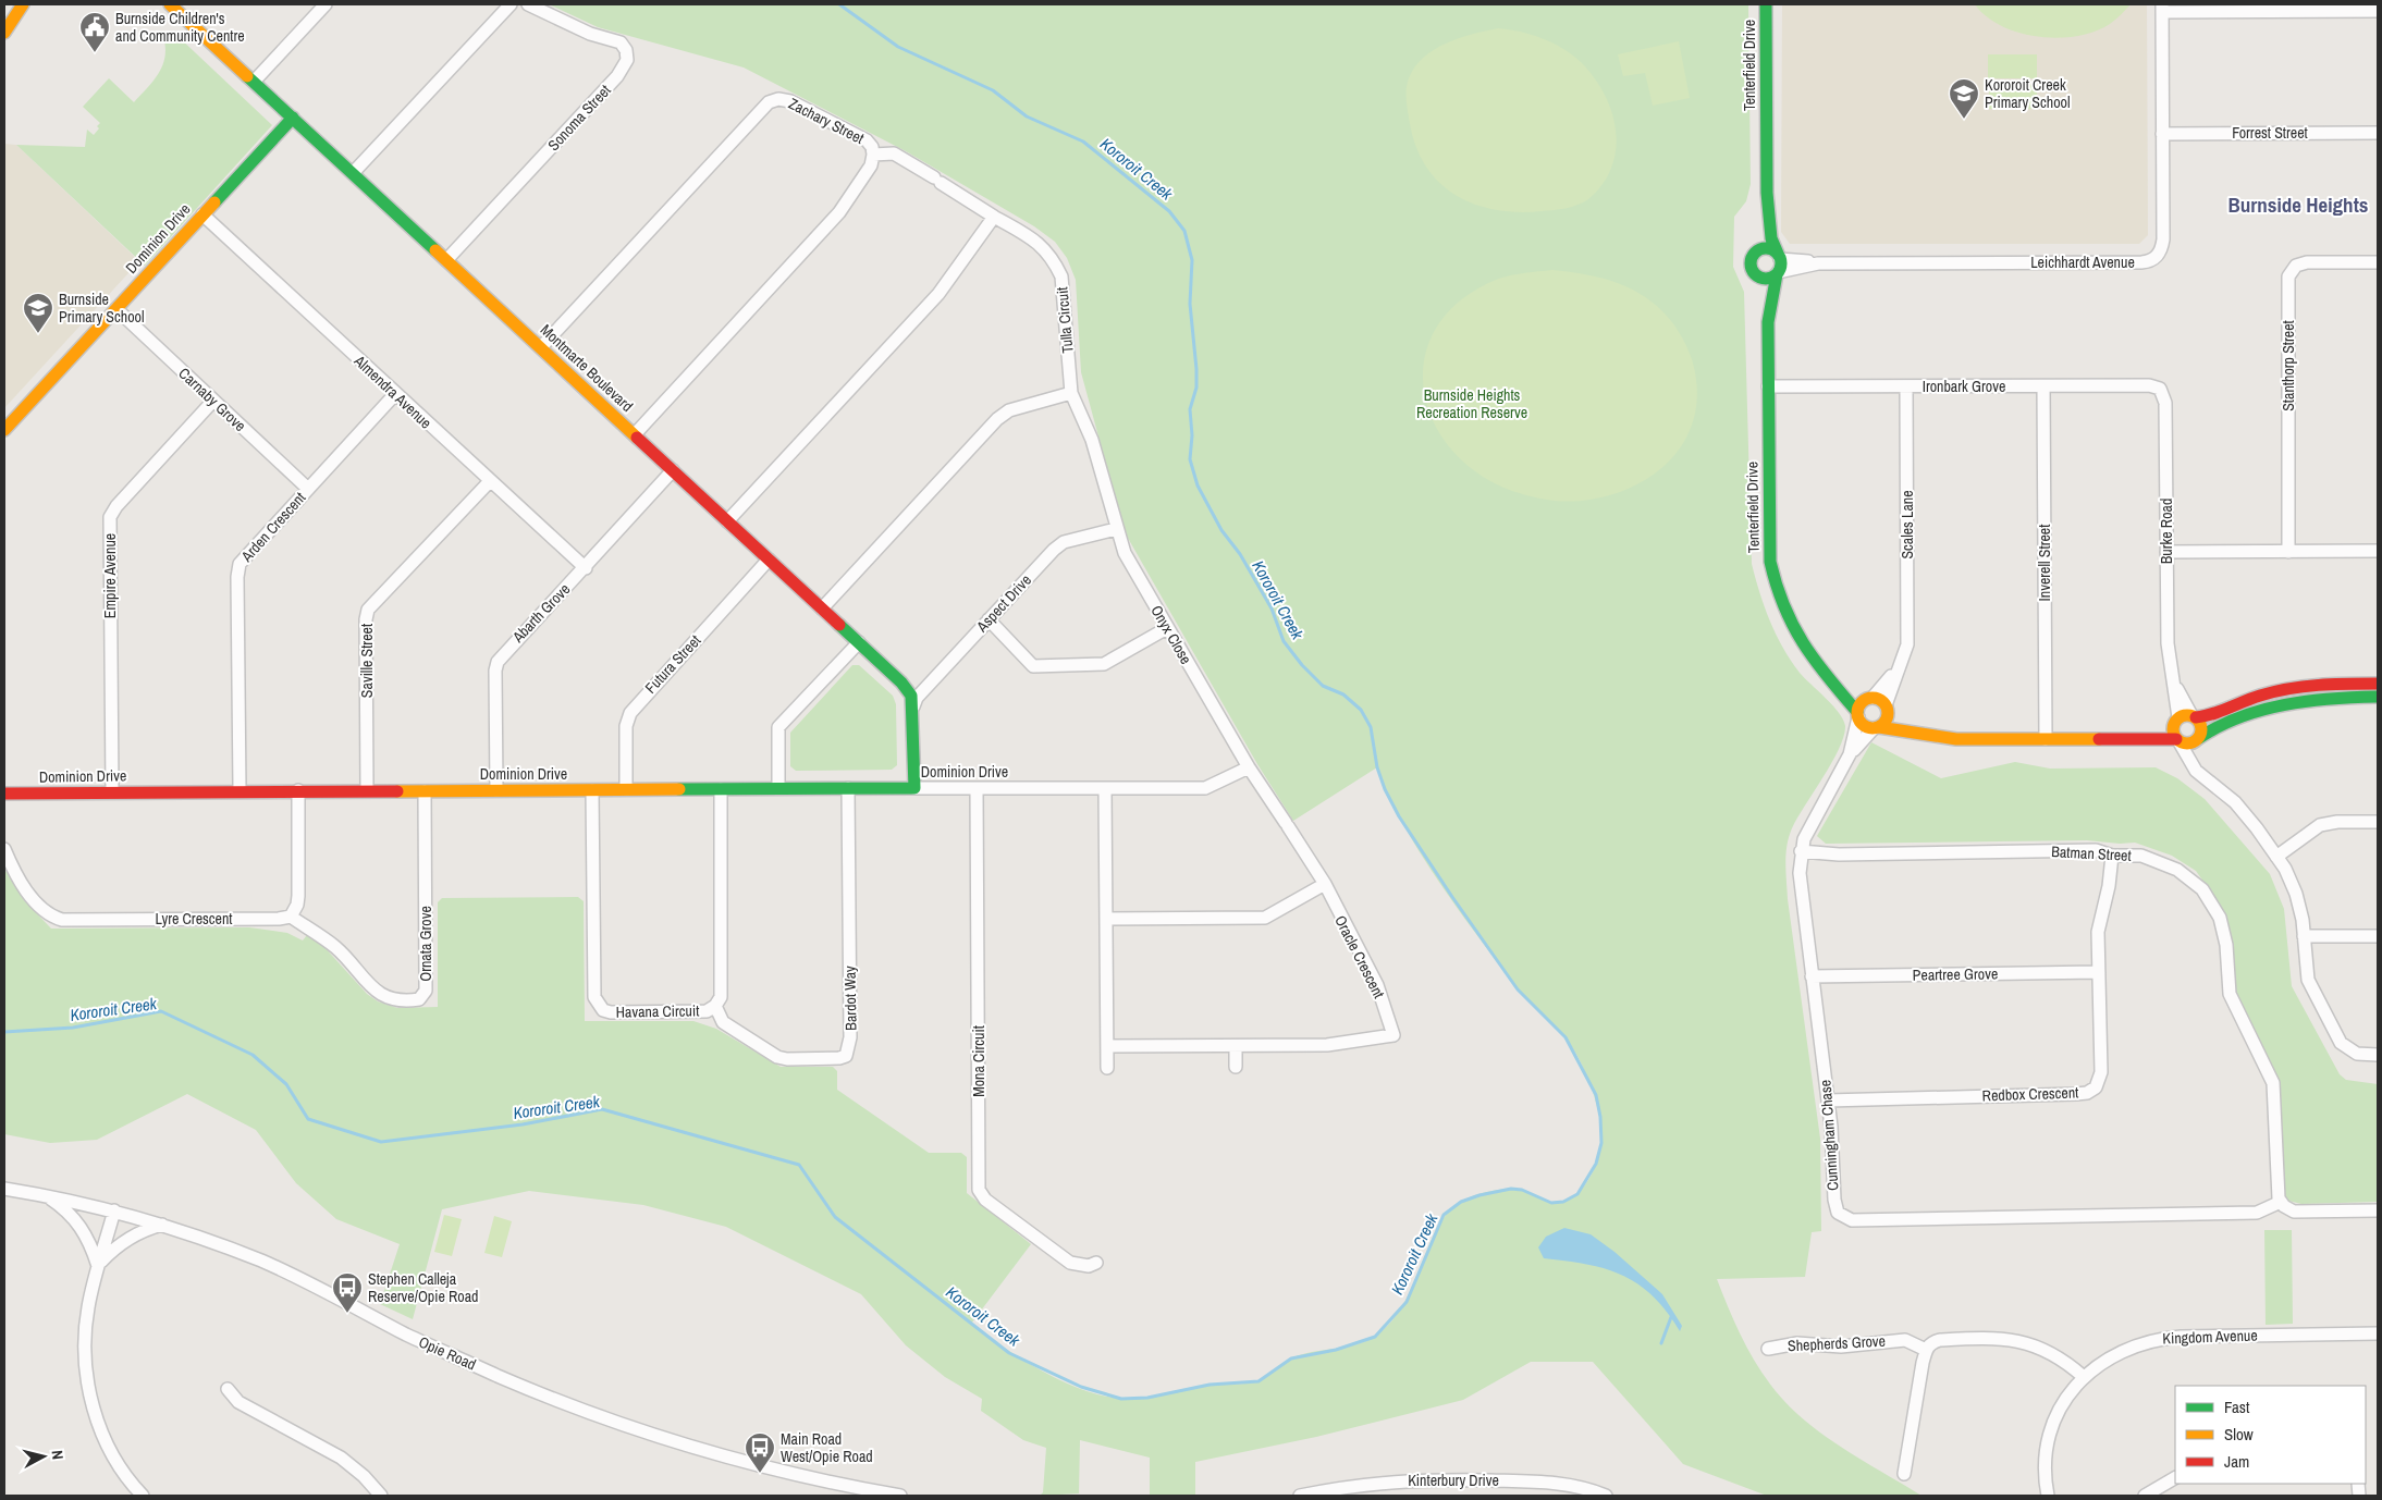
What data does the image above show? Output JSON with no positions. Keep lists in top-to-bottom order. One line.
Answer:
{"streets":{"street":["Tenterfield Drive","Sonoma Street","Zachary Street","Forrest Street","Dominion Drive","Leichhardt Avenue","Tulla Circuit","Stanthorp Street","Montmarte Boulevard","Ironbark Grove","Almendra Avenue","Carnaby Grove","Scales Lane","Arden Crescent","Burke Road","Inverell Street","Empire Avenue","Aspect Drive","Abarth Grove","Onyx Close","Saville Street","Futura Street","Batman Street","Lyre Crescent","Ornata Grove","Oracle Crescent","Peartree Grove","Bardot Way","Havana Circuit","Mona Circuit","Redbox Crescent","Cunningham Chase","Kingdom Avenue","Shepherds Grove","Opie Road","Kinterbury Drive"]},"crossings":[["Tenterfield Drive","Leichhardt Avenue"],["Tenterfield Drive","Ironbark Grove"],["Tenterfield Drive","Scales Lane"],["Tenterfield Drive","Cunningham Chase"],["Sonoma Street","Montmarte Boulevard"],["Zachary Street","Tulla Circuit"],["Zachary Street","Montmarte Boulevard"],["Forrest Street","Leichhardt Avenue"],["Dominion Drive","Montmarte Boulevard"],["Dominion Drive","Almendra Avenue"],["Dominion Drive","Carnaby Grove"],["Dominion Drive","Arden Crescent"],["Dominion Drive","Empire Avenue"],["Dominion Drive","Abarth Grove"],["Dominion Drive","Onyx Close"],["Dominion Drive","Saville Street"],["Dominion Drive","Futura Street"],["Dominion Drive","Ornata Grove"],["Dominion Drive","Bardot Way"],["Dominion Drive","Havana Circuit"],["Dominion Drive","Mona Circuit"],["Tulla Circuit","Onyx Close"],["Montmarte Boulevard","Aspect Drive"],["Montmarte Boulevard","Abarth Grove"],["Montmarte Boulevard","Futura Street"],["Ironbark Grove","Scales Lane"],["Ironbark Grove","Burke Road"],["Ironbark Grove","Inverell Street"],["Almendra Avenue","Arden Crescent"],["Almendra Avenue","Abarth Grove"],["Almendra Avenue","Saville Street"],["Carnaby Grove","Arden Crescent"],["Carnaby Grove","Empire Avenue"],["Scales Lane","Cunningham Chase"],["Aspect Drive","Onyx Close"],["Onyx Close","Oracle Crescent"],["Batman Street","Redbox Crescent"],["Batman Street","Cunningham Chase"],["Lyre Crescent","Ornata Grove"],["Peartree Grove","Redbox Crescent"],["Peartree Grove","Cunningham Chase"],["Bardot Way","Havana Circuit"],["Redbox Crescent","Cunningham Chase"]],"districts":["Burnside Heights"],"water":["Kororoit Creek"],"parks":["Burnside Heights Recreation Reserve"],"places":{"public building":["Burnside Children's and Community Centre"],"school or university":["Kororoit Creek Primary School","Burnside Primary School"],"bus stop":["Stephen Calleja Reserve/Opie Road","Main Road West/Opie Road"]},"legend":["Fast","Slow","Jam"],"north":"right"}
